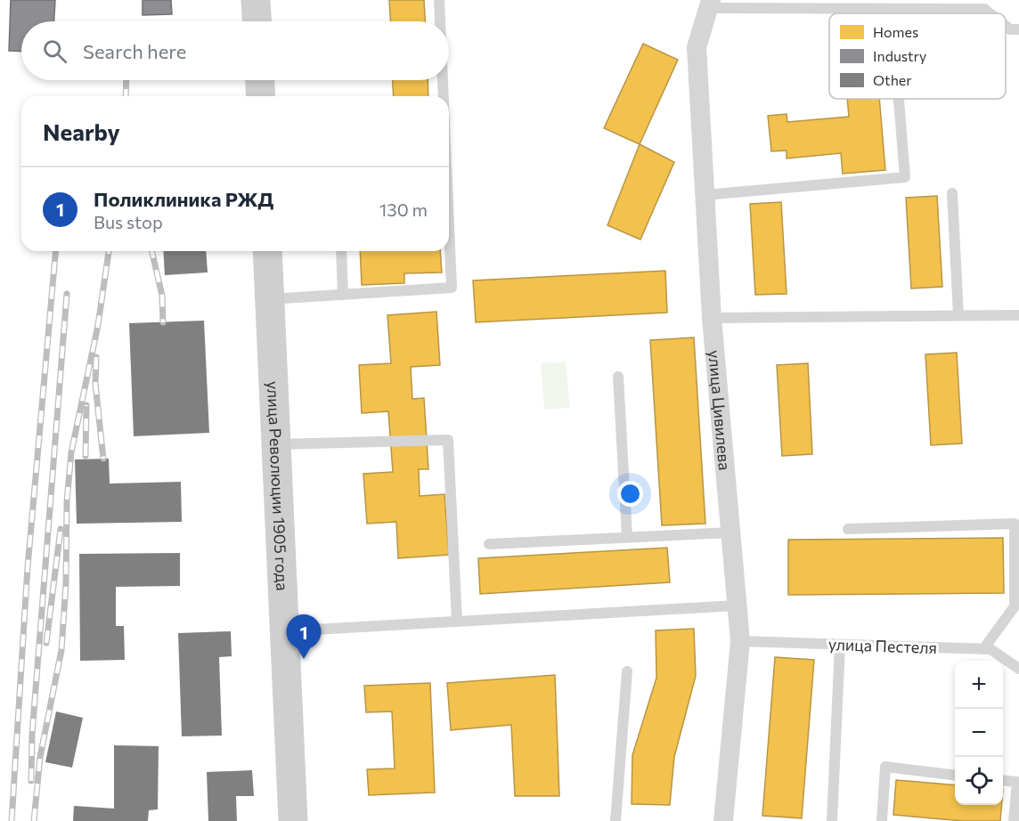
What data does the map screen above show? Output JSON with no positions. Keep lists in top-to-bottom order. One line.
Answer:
{"streets":{"main road":["улица Революции 1905 года"],"street":["улица Цивилева"],"lane":["улица Пестеля"]},"crossings":[["улица Цивилева","улица Пестеля"]],"legend":["Homes","Industry","Other"],"page":{"search":"Search here","heading":"Nearby","list":[{"mark":"1","name":"Поликлиника РЖД","note":"Bus stop","value":"130 m"}],"pins":"1","map_buttons":["+","−"]}}
